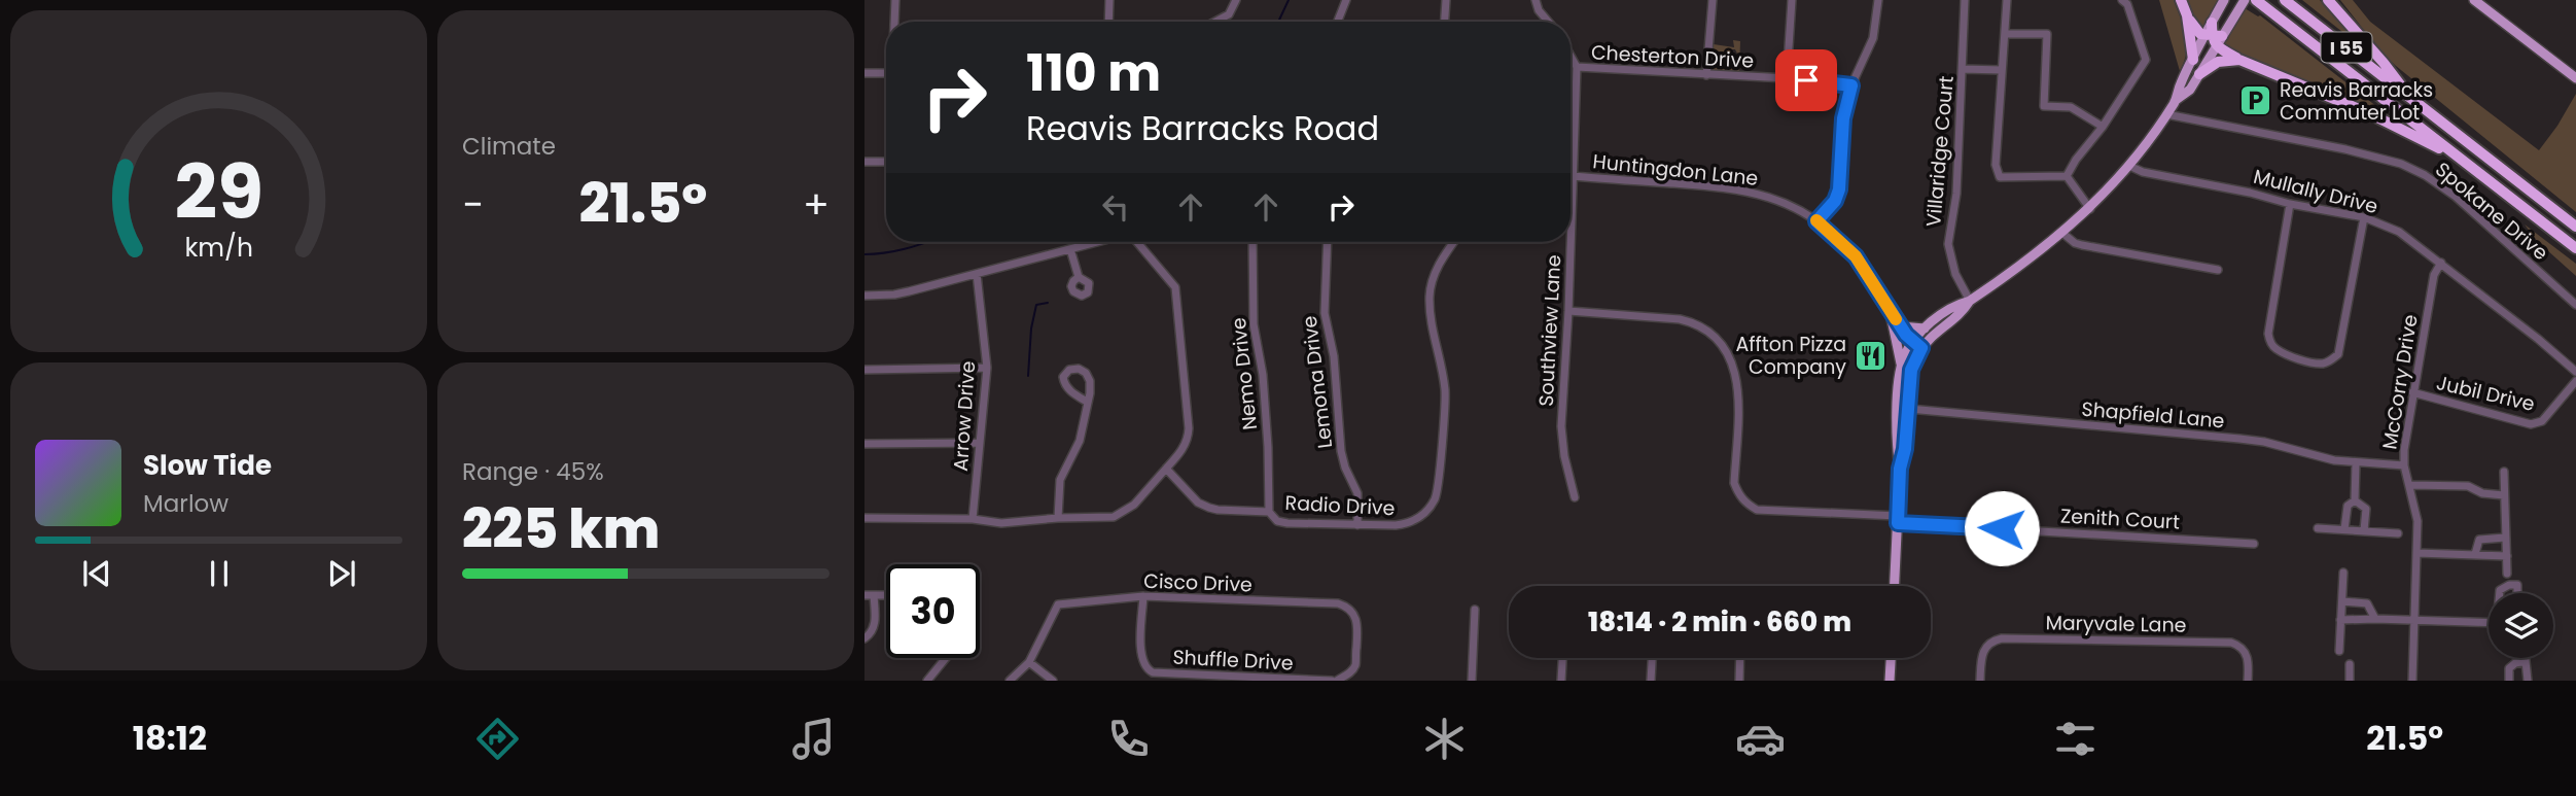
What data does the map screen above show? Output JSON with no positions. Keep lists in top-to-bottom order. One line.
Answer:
{"streets":{"highway":["I 55"],"street":["Chesterton Drive","Villaridge Court","Huntingdon Lane","Mullally Drive","Spokane Drive","Southview Lane","Nemo Drive","Lemona Drive","McCorry Drive","Jubil Drive","Shapfield Lane","Arrow Drive","Radio Drive","Zenith Court","Cisco Drive","Maryvale Lane","Shuffle Drive"]},"crossings":[["Chesterton Drive","Southview Lane"],["Huntingdon Lane","Southview Lane"],["Mullally Drive","McCorry Drive"],["Southview Lane","Zenith Court"],["Nemo Drive","Radio Drive"],["Lemona Drive","Radio Drive"],["McCorry Drive","Jubil Drive"],["McCorry Drive","Shapfield Lane"],["Cisco Drive","Shuffle Drive"]],"places":{"parking":["Reavis Barracks Commuter Lot"],"restaurant":["Affton Pizza Company"]},"page":{"tile":["Climate",["Range · 45%","225 km"]],"turn":["110 m","Reavis Barracks Road"],"heat":["−","21.5°","+"],"song":["Slow Tide","Marlow"],"limit":"30","trip":"18:14 · 2 min · 660 m","tabs":["18:12","21.5°"],"gauge":["29","km/h"]}}
